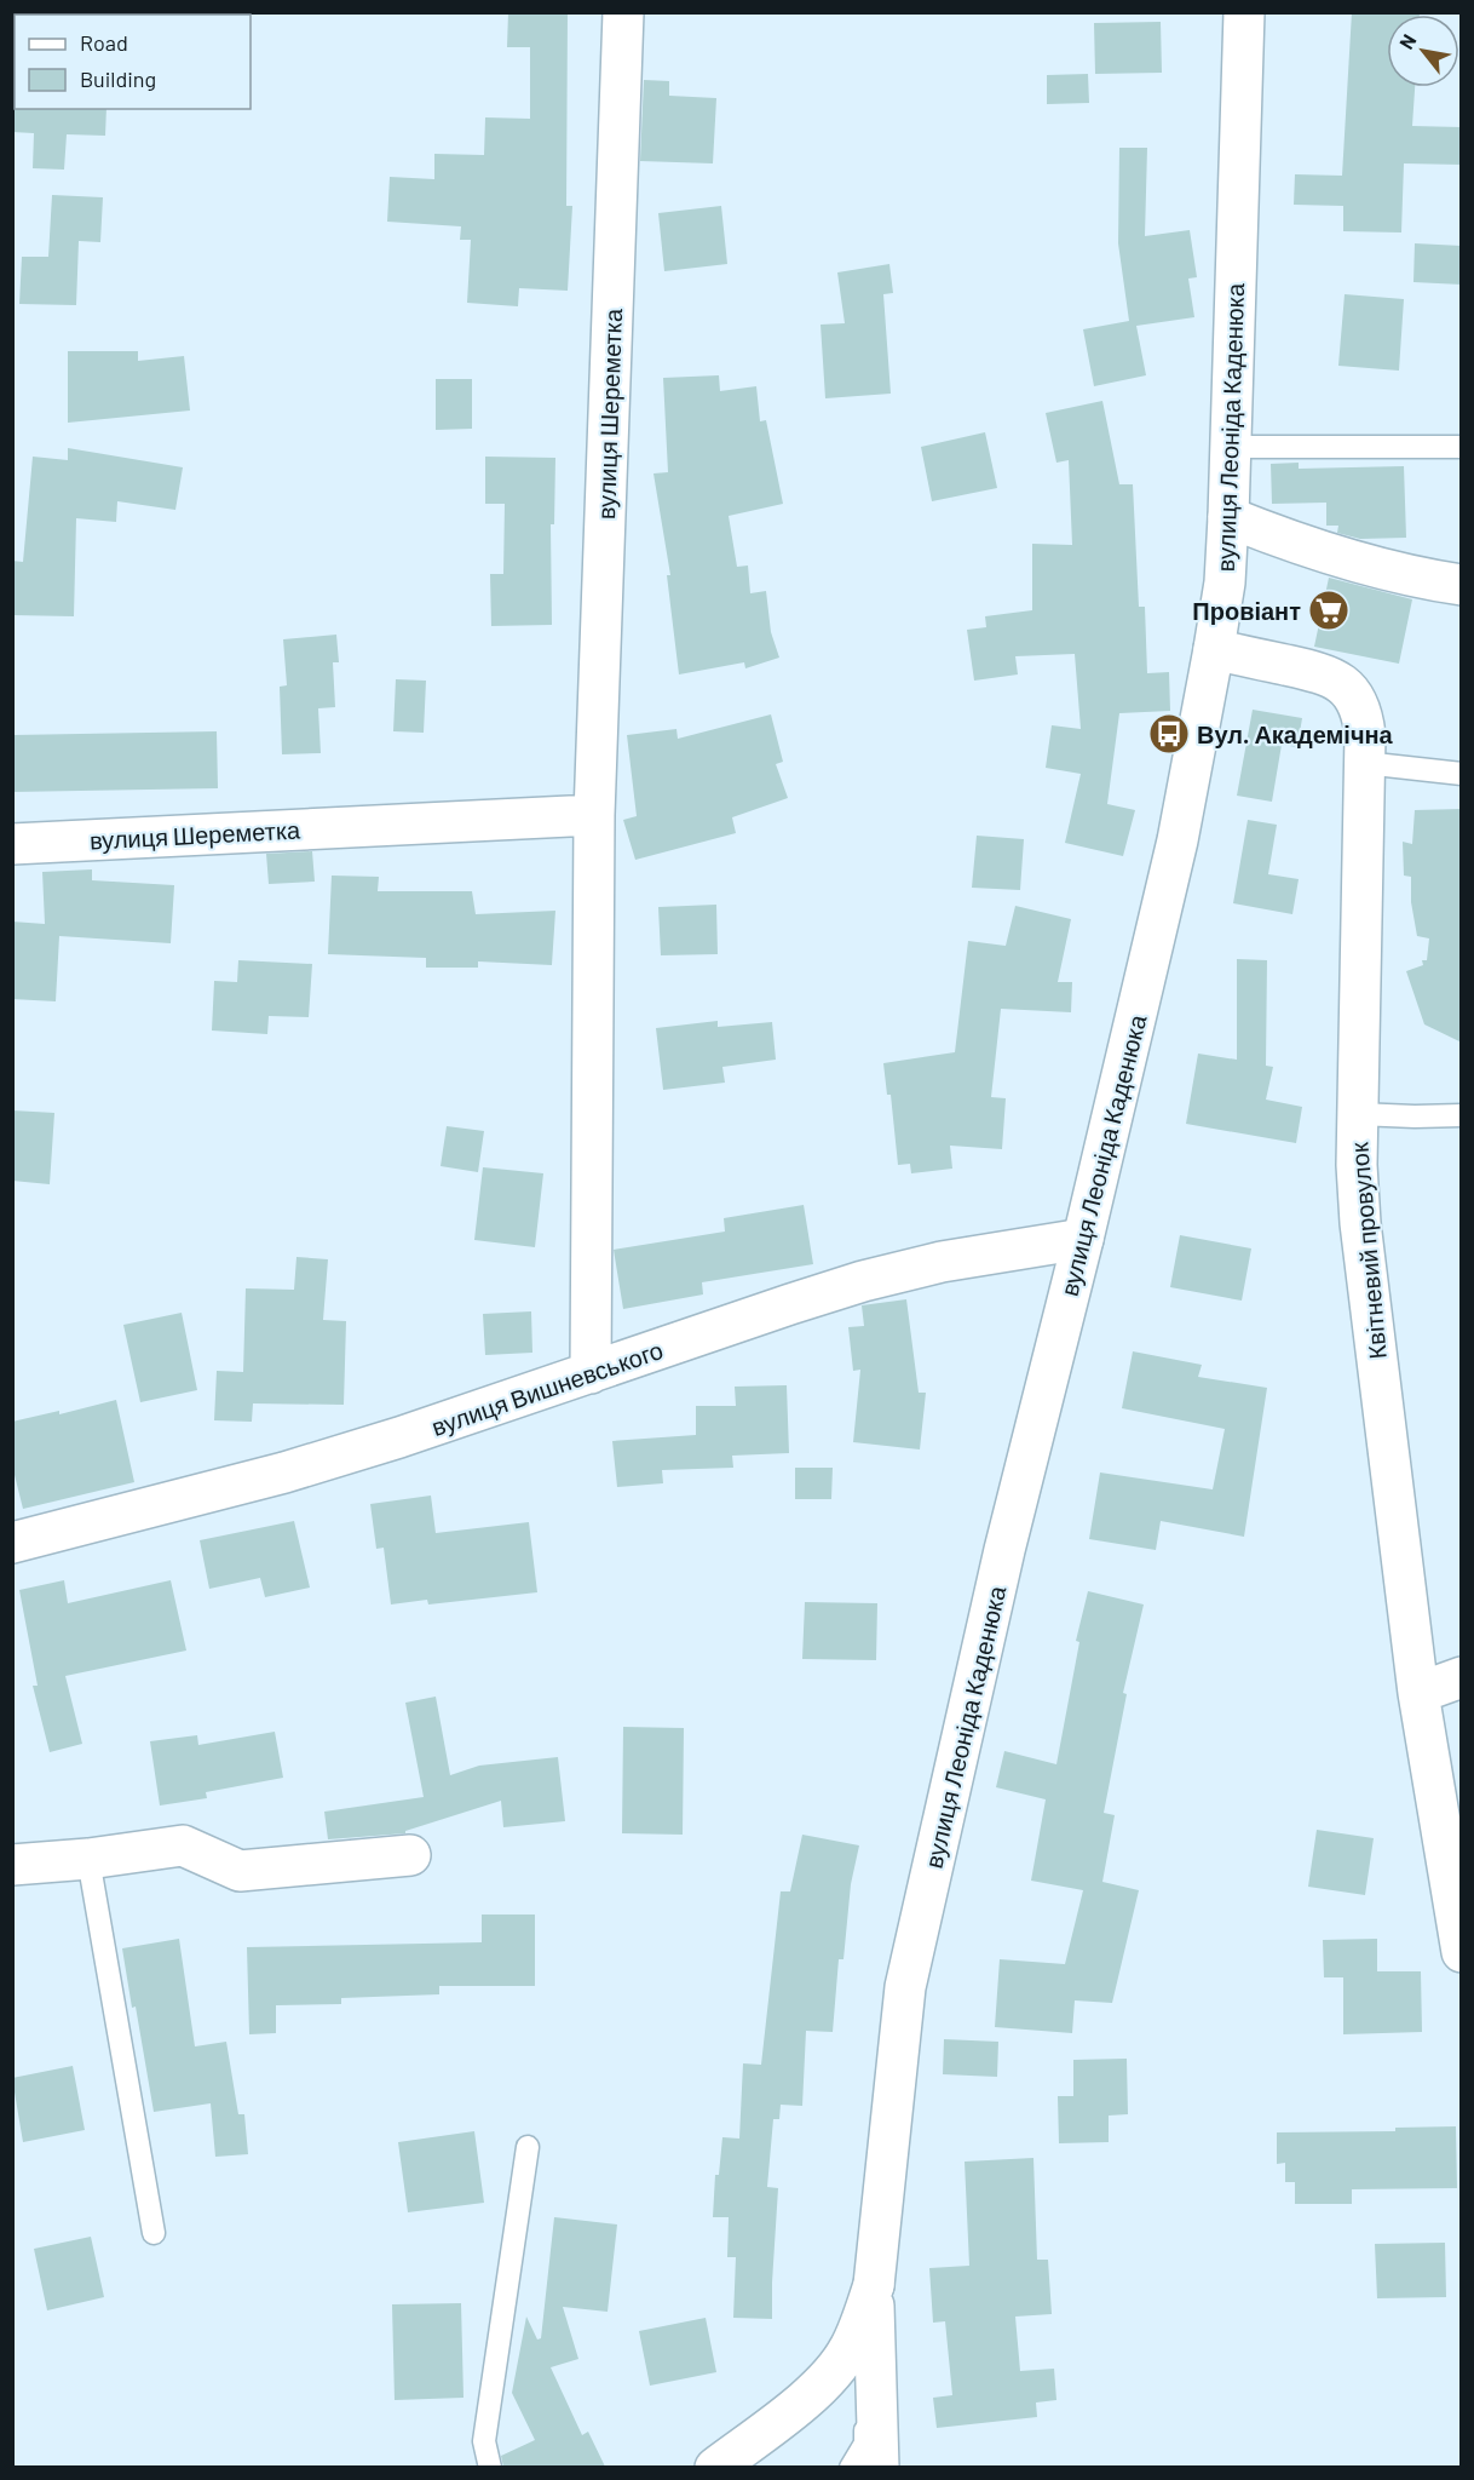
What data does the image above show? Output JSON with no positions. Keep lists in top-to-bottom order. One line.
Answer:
{"streets":{"street":["вулиця Шереметка","вулиця Леоніда Каденюка","Квітневий провулок","вулиця Вишневського"]},"crossings":[["вулиця Шереметка","вулиця Вишневського"],["вулиця Леоніда Каденюка","Квітневий провулок"],["вулиця Леоніда Каденюка","вулиця Вишневського"]],"places":{"supermarket":["Провіант"],"bus stop":["Вул. Академічна"]},"legend":["Road","Building"],"north":"top left"}
